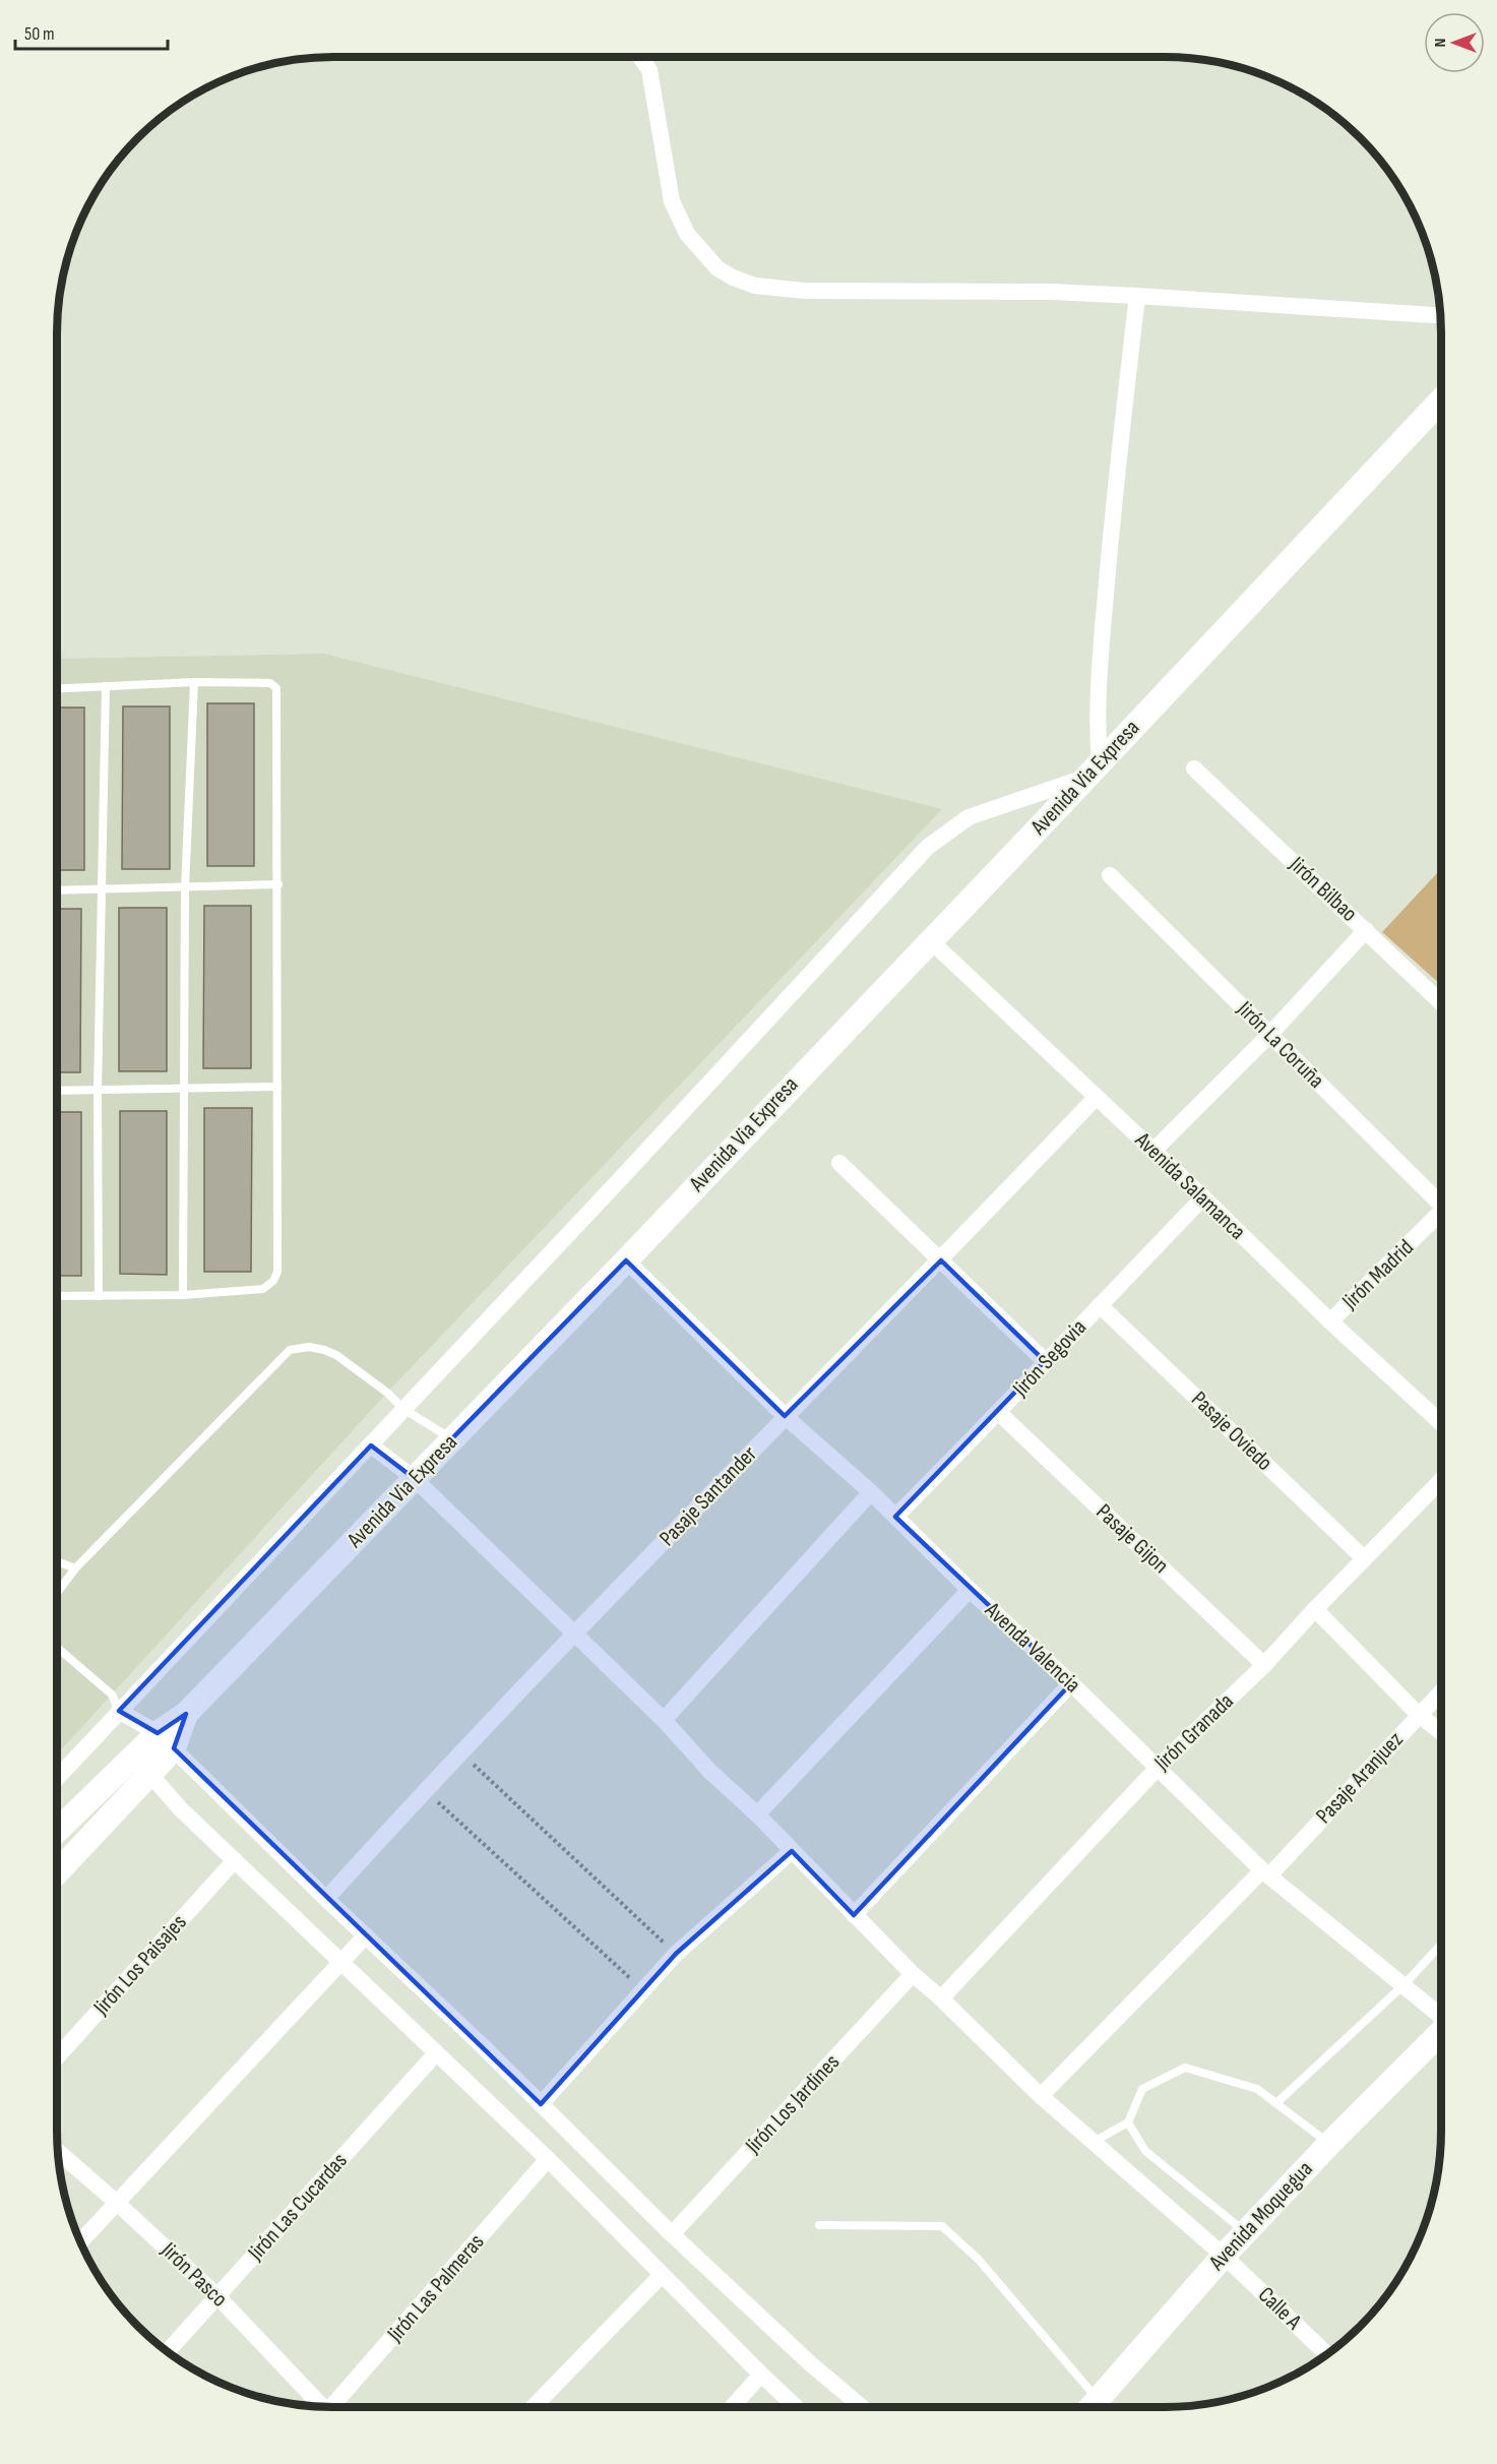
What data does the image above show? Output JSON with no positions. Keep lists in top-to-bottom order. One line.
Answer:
{"streets":{"main road":["Avenida Via Expresa","Avenida Moquegua"],"street":["Jirón Bilbao","Jirón La Coruña","Avenida Salamanca","Jirón Madrid","Jirón Segovia","Pasaje Oviedo","Pasaje Santander","Pasaje Gijon","Avenda Valencia","Jirón Granada","Pasaje Aranjuez","Jirón Los Paisajes","Jirón Los Jardines","Jirón Las Cucardas","Jirón Pasco","Jirón Las Palmeras","Calle A"]},"crossings":[["Avenida Via Expresa","Avenida Salamanca"],["Avenida Via Expresa","Avenda Valencia"],["Avenida Via Expresa","Calle A"],["Avenida Salamanca","Jirón Madrid"],["Avenida Salamanca","Jirón Segovia"],["Avenida Salamanca","Pasaje Santander"],["Jirón Segovia","Pasaje Oviedo"],["Jirón Segovia","Pasaje Gijon"],["Jirón Segovia","Avenda Valencia"],["Pasaje Oviedo","Jirón Granada"],["Pasaje Santander","Avenda Valencia"],["Pasaje Santander","Calle A"],["Pasaje Gijon","Jirón Granada"],["Avenda Valencia","Jirón Granada"],["Avenda Valencia","Pasaje Aranjuez"],["Jirón Granada","Calle A"],["Pasaje Aranjuez","Calle A"],["Jirón Los Jardines","Calle A"],["Jirón Las Cucardas","Jirón Pasco"],["Avenida Moquegua","Calle A"]],"scale_bar":"50 m","north":"left"}
